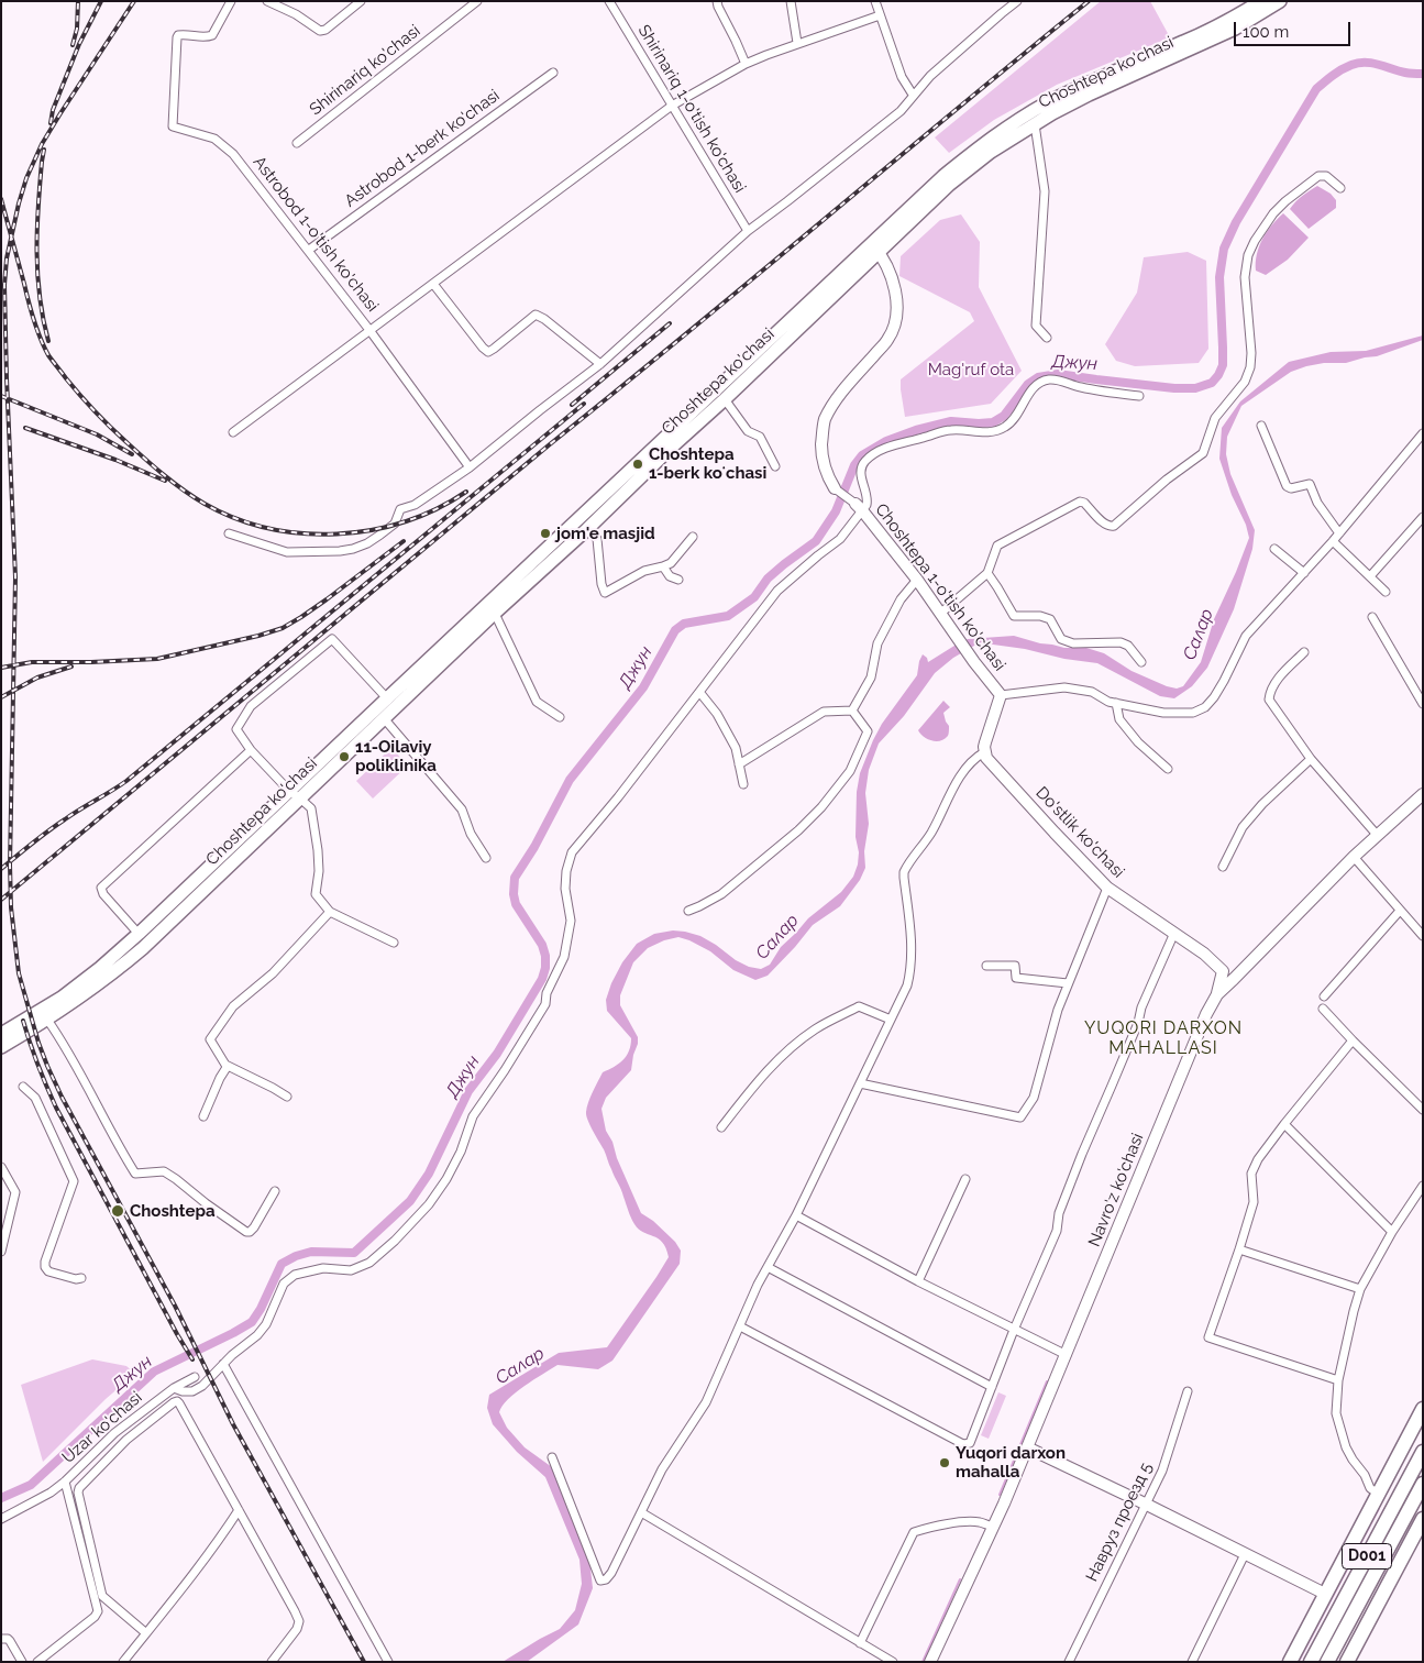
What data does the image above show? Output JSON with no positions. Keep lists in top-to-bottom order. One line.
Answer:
{"streets":{"highway":["D001"],"main road":["Choshtepa ko'chasi"],"street":["Shirinariq ko'chasi","Shirinariq 1-o'tish ko'chasi","Astrobod 1-berk ko'chasi","Astrobod 1-o'tish ko'chasi","Choshtepa 1-o'tish ko'chasi","Do'stlik ko'chasi","Navro'z ko'chasi","Uzar ko'chasi","Навруз проезд 5"]},"crossings":[["Choshtepa ko'chasi","Choshtepa 1-o'tish ko'chasi"],["Astrobod 1-berk ko'chasi","Astrobod 1-o'tish ko'chasi"],["Do'stlik ko'chasi","Navro'z ko'chasi"]],"districts":["YUQORI DARXON MAHALLASI"],"water":["Джун","Салар"],"parks":["Mag'ruf ota"],"places":["Choshtepa 1-berk koʻchasi","jom'e masjid","11-Oilaviy poliklinika","Choshtepa","Yuqori darxon mahalla"],"scale_bar":"100 m"}
